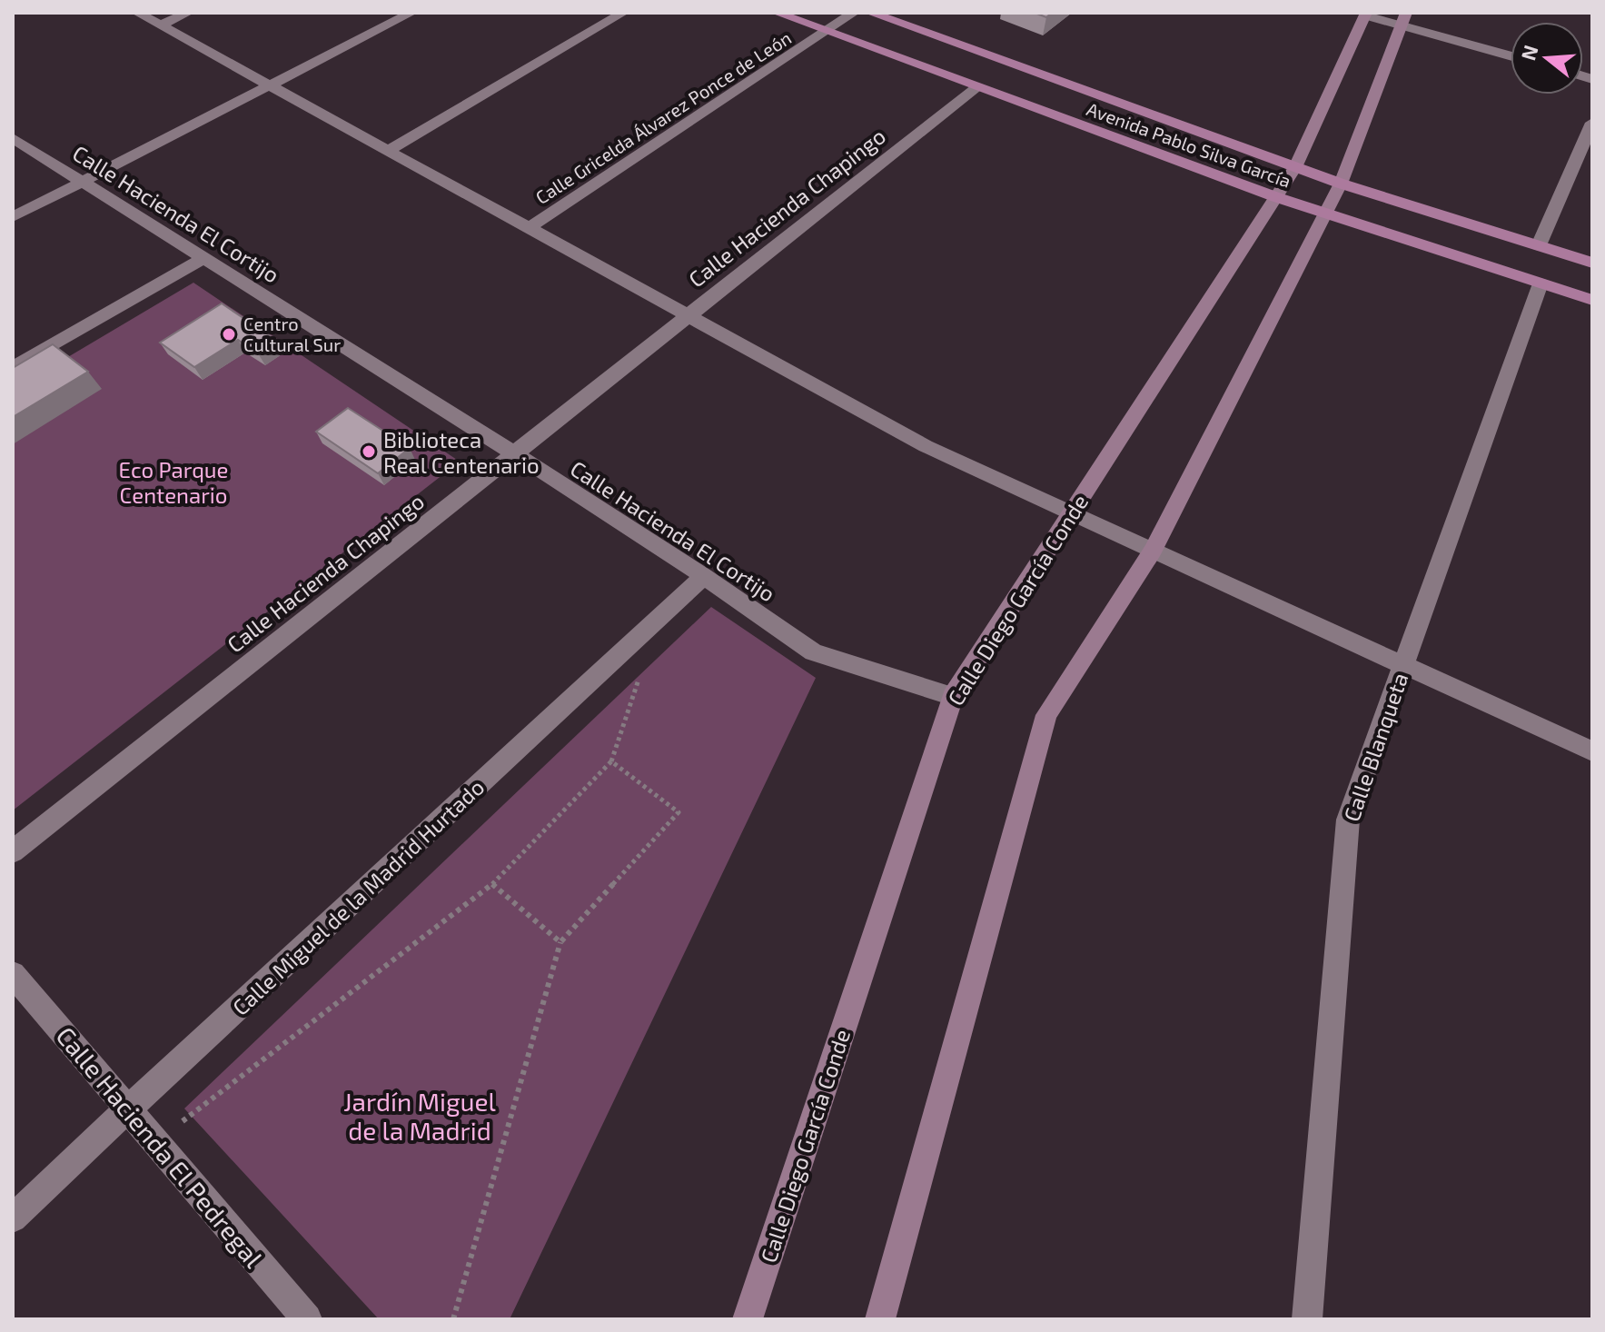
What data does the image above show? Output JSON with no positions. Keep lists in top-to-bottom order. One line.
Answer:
{"streets":{"main road":["Avenida Pablo Silva García"],"street":["Calle Gricelda Álvarez Ponce de León","Calle Hacienda Chapingo","Calle Hacienda El Cortijo","Calle Diego García Conde","Calle Blanqueta","Calle Miguel de la Madrid Hurtado","Calle Hacienda El Pedregal"]},"crossings":[["Calle Gricelda Álvarez Ponce de León","Avenida Pablo Silva García"],["Avenida Pablo Silva García","Calle Hacienda Chapingo"],["Avenida Pablo Silva García","Calle Diego García Conde"],["Avenida Pablo Silva García","Calle Blanqueta"],["Calle Hacienda Chapingo","Calle Hacienda El Cortijo"],["Calle Hacienda El Cortijo","Calle Diego García Conde"],["Calle Hacienda El Cortijo","Calle Miguel de la Madrid Hurtado"],["Calle Miguel de la Madrid Hurtado","Calle Hacienda El Pedregal"]],"parks":["Eco Parque Centenario","Jardín Miguel de la Madrid"],"places":["Centro Cultural Sur","Biblioteca Real Centenario"],"north":"left"}
